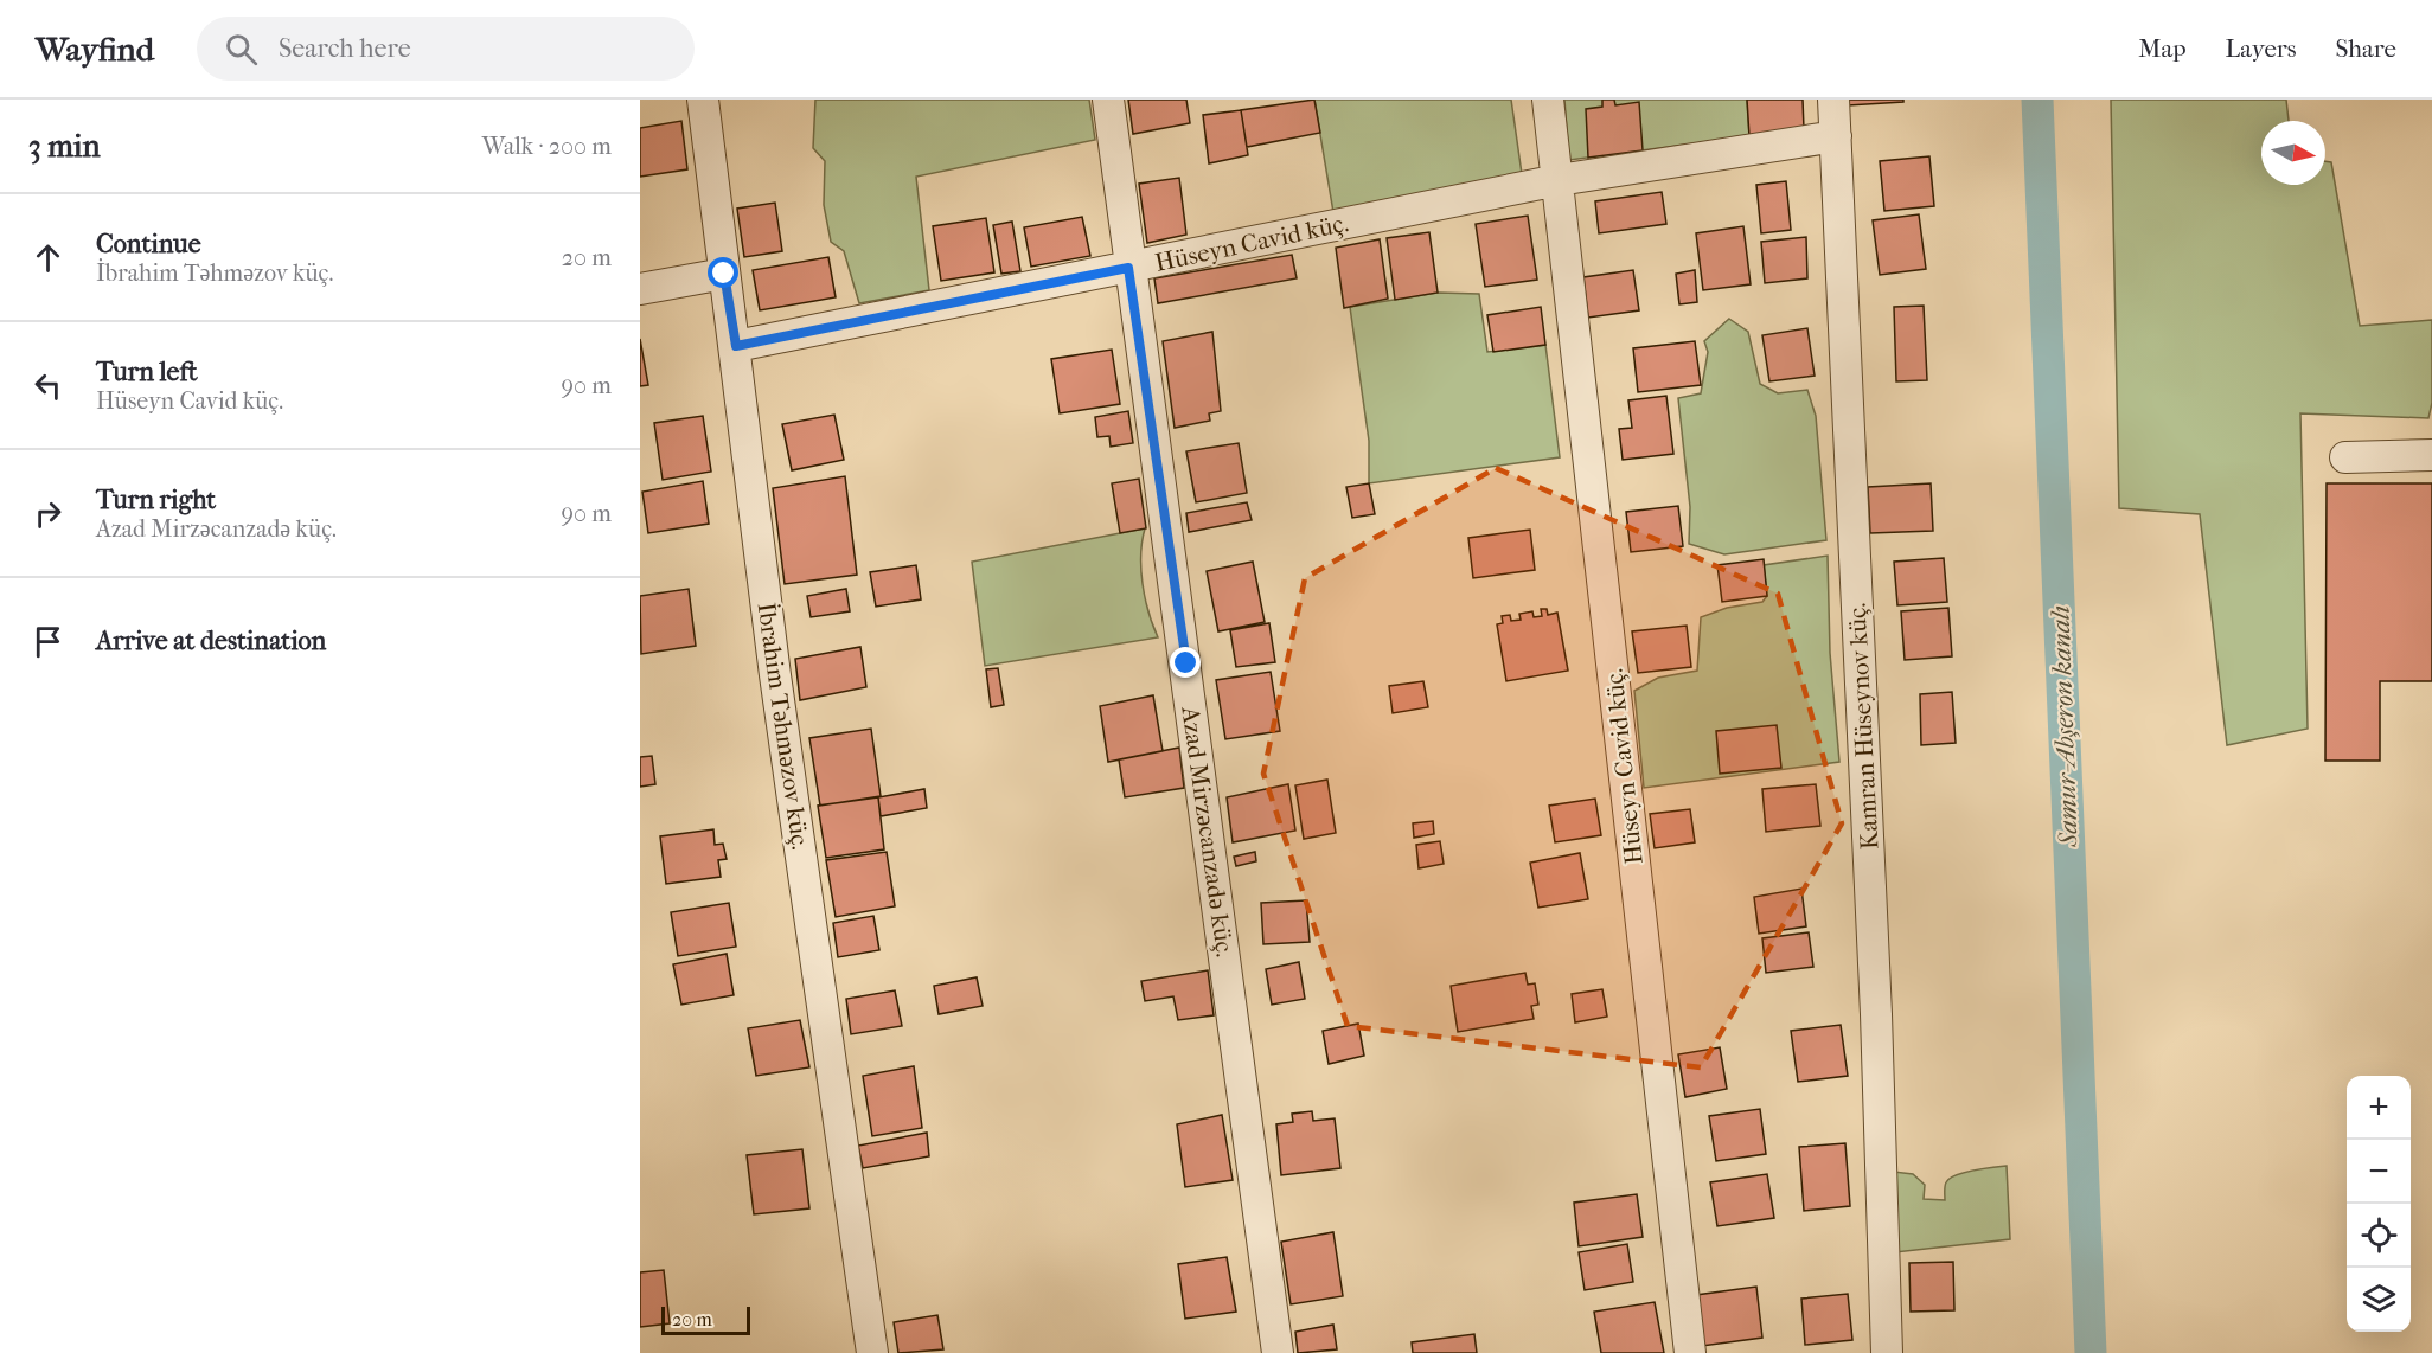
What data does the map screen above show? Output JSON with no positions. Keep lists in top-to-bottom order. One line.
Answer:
{"streets":{"street":["Hüseyn Cavid küç.","İbrahim Təhməzov küç.","Kamran Hüseynov küç.","Azad Mirzəcanzadə küç."]},"crossings":[["Hüseyn Cavid küç.","İbrahim Təhməzov küç."],["Hüseyn Cavid küç.","Kamran Hüseynov küç."],["Hüseyn Cavid küç.","Azad Mirzəcanzadə küç."]],"water":["Samur-Abşeron kanalı"],"scale_bar":"20 m","north":"right","page":{"header":"Wayfind","search":"Search here","nav":["Map","Layers","Share"],"heading":["3 min","Walk · 200 m"],"list":[["Continue","İbrahim Təhməzov küç.","20 m"],["Turn left","Hüseyn Cavid küç.","90 m"],["Turn right","Azad Mirzəcanzadə küç.","90 m"],"Arrive at destination"],"map_buttons":["+","−"],"scale":"20 m"}}
